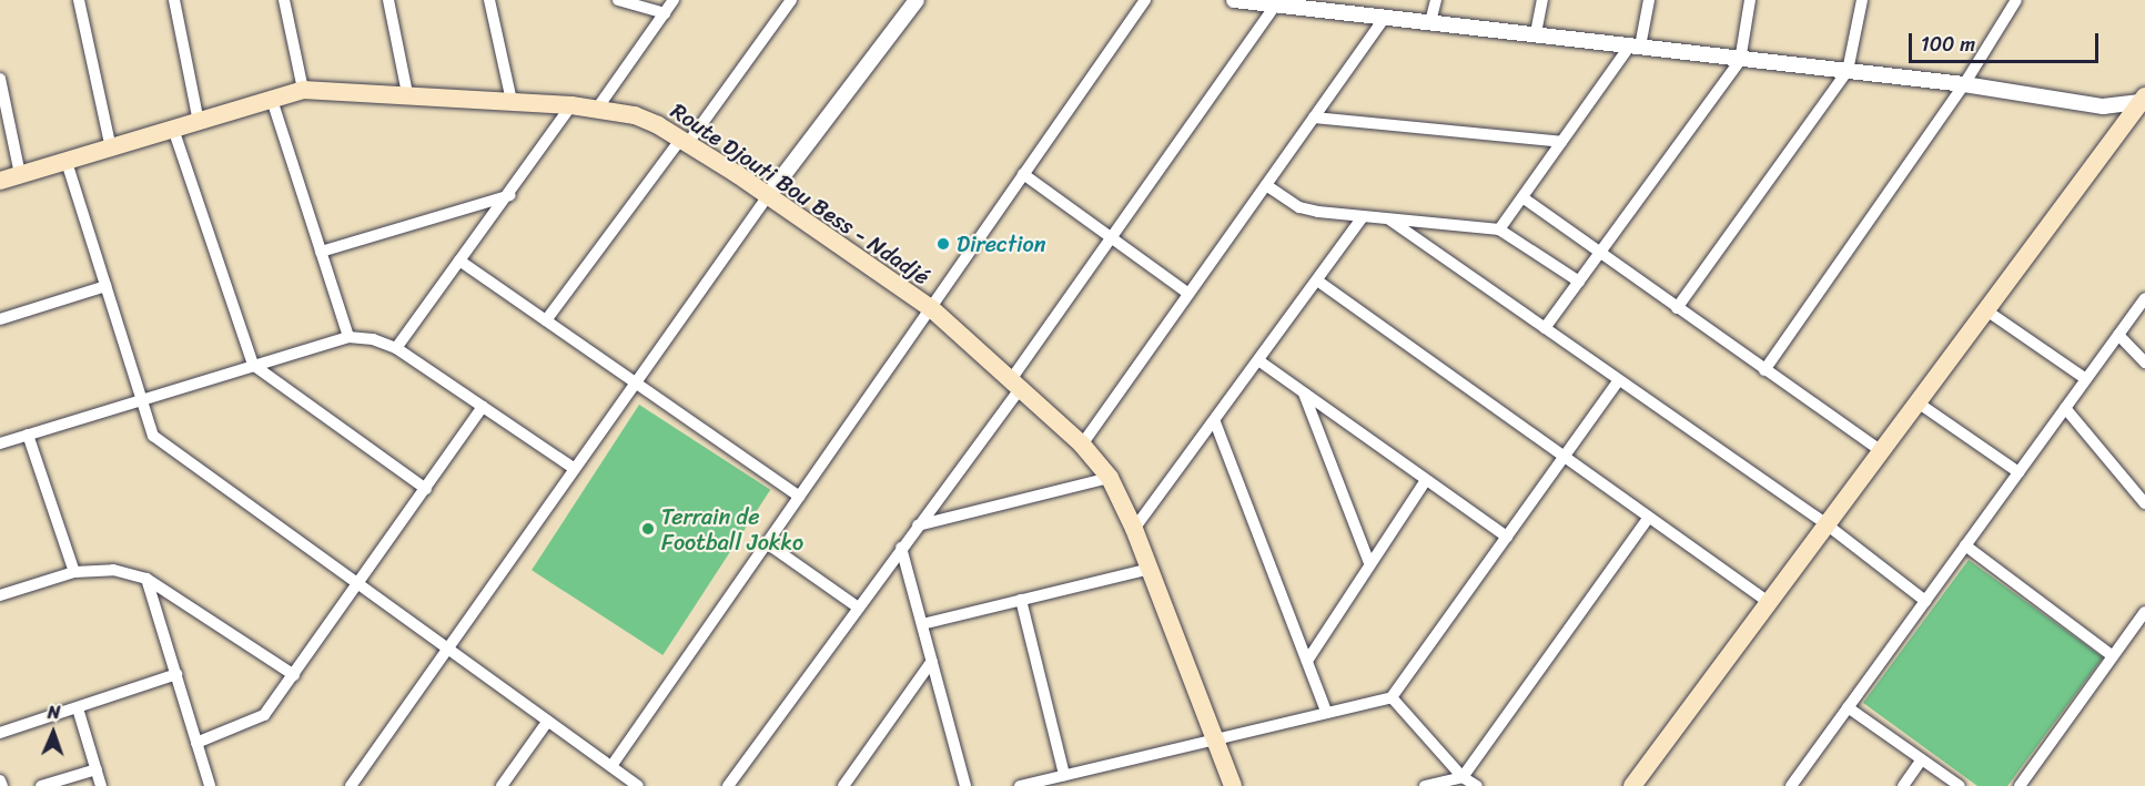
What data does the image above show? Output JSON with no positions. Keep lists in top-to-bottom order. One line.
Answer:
{"streets":{"main road":["Route Djouti Bou Bess - Ndadjé"]},"places":["Direction","Terrain de Football Jokko"],"scale_bar":"100 m","north":"top"}
